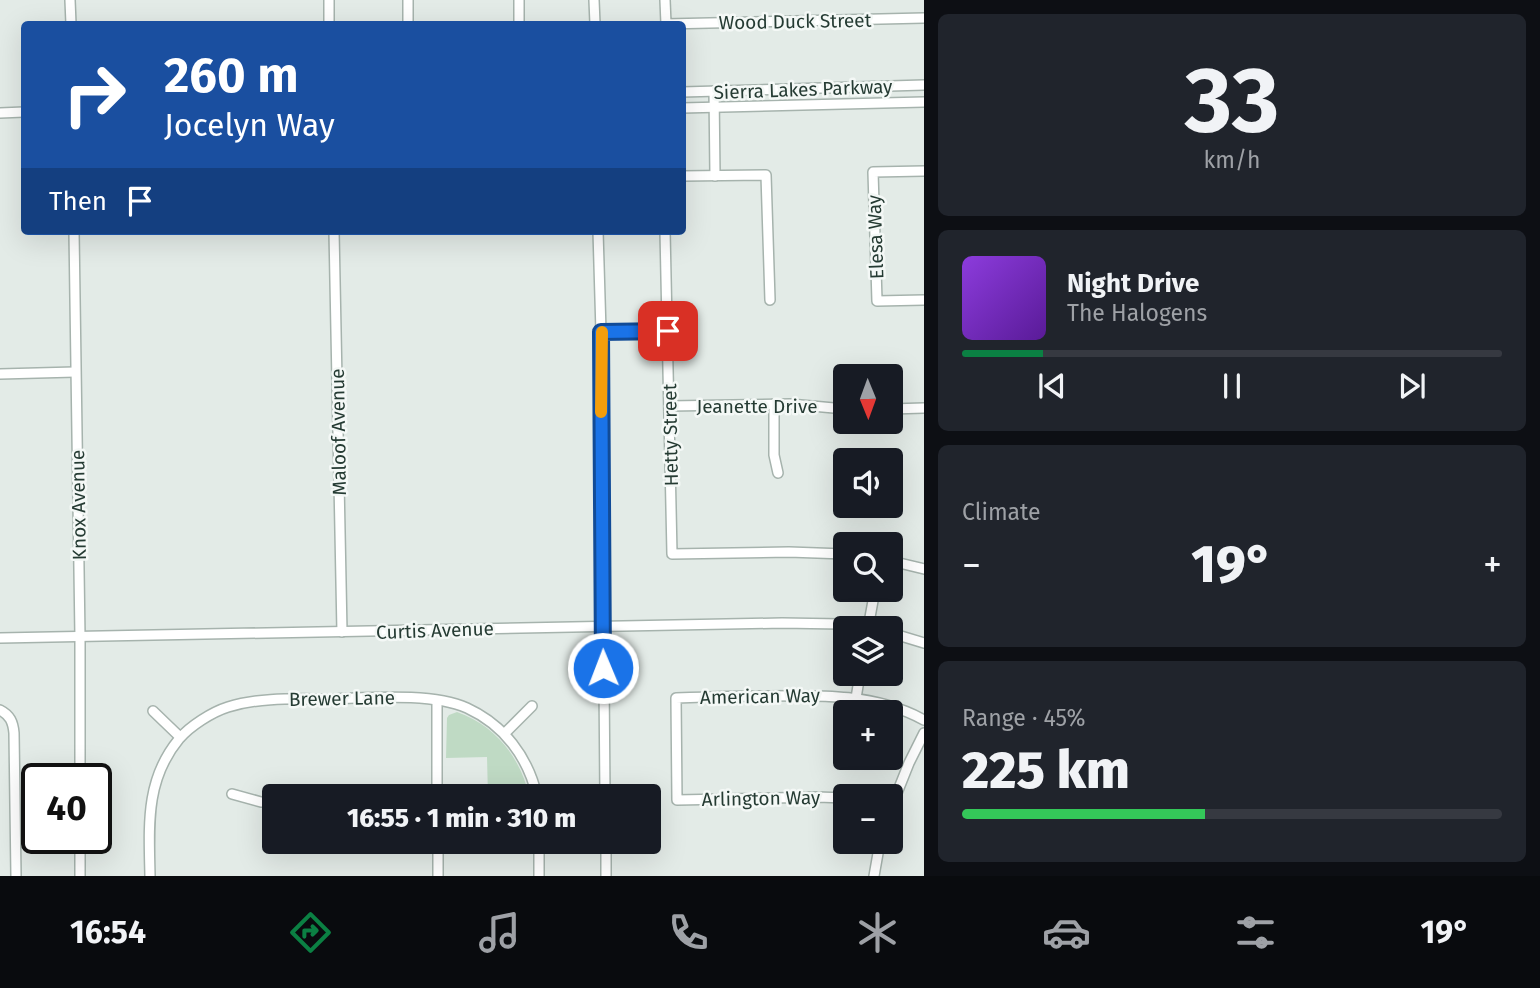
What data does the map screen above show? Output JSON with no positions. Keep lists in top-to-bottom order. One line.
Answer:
{"streets":{"street":["Wood Duck Street","Sierra Lakes Parkway","Elesa Way","Jeanette Drive","Maloof Avenue","Hetty Street","Knox Avenue","Curtis Avenue","American Way","Brewer Lane","Arlington Way"]},"crossings":[["Jeanette Drive","Hetty Street"],["Maloof Avenue","Curtis Avenue"],["Knox Avenue","Curtis Avenue"],["American Way","Arlington Way"]],"north":"bottom","page":{"tile":[["33","km/h"],"Climate",["Range · 45%","225 km"]],"turn":["260 m","Jocelyn Way"],"then":"Then","song":["Night Drive","The Halogens"],"map_buttons":["+","−"],"heat":["−","19°","+"],"limit":"40","trip":"16:55 · 1 min · 310 m","tabs":["16:54","19°"]}}
